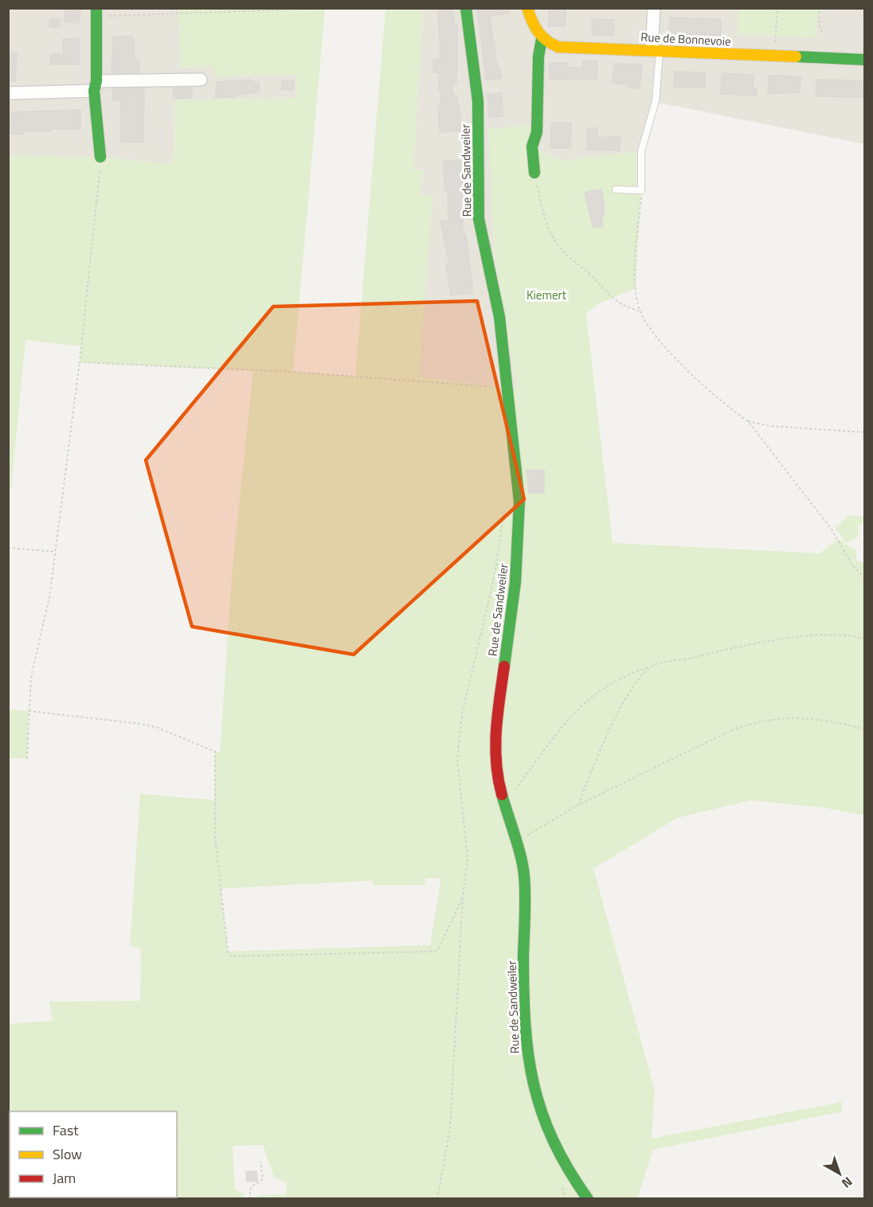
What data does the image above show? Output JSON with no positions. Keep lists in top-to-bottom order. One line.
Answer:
{"streets":{"main road":["Rue de Bonnevoie","Rue de Sandweiler"]},"parks":["Kiemert"],"legend":["Fast","Slow","Jam"],"north":"bottom right"}
